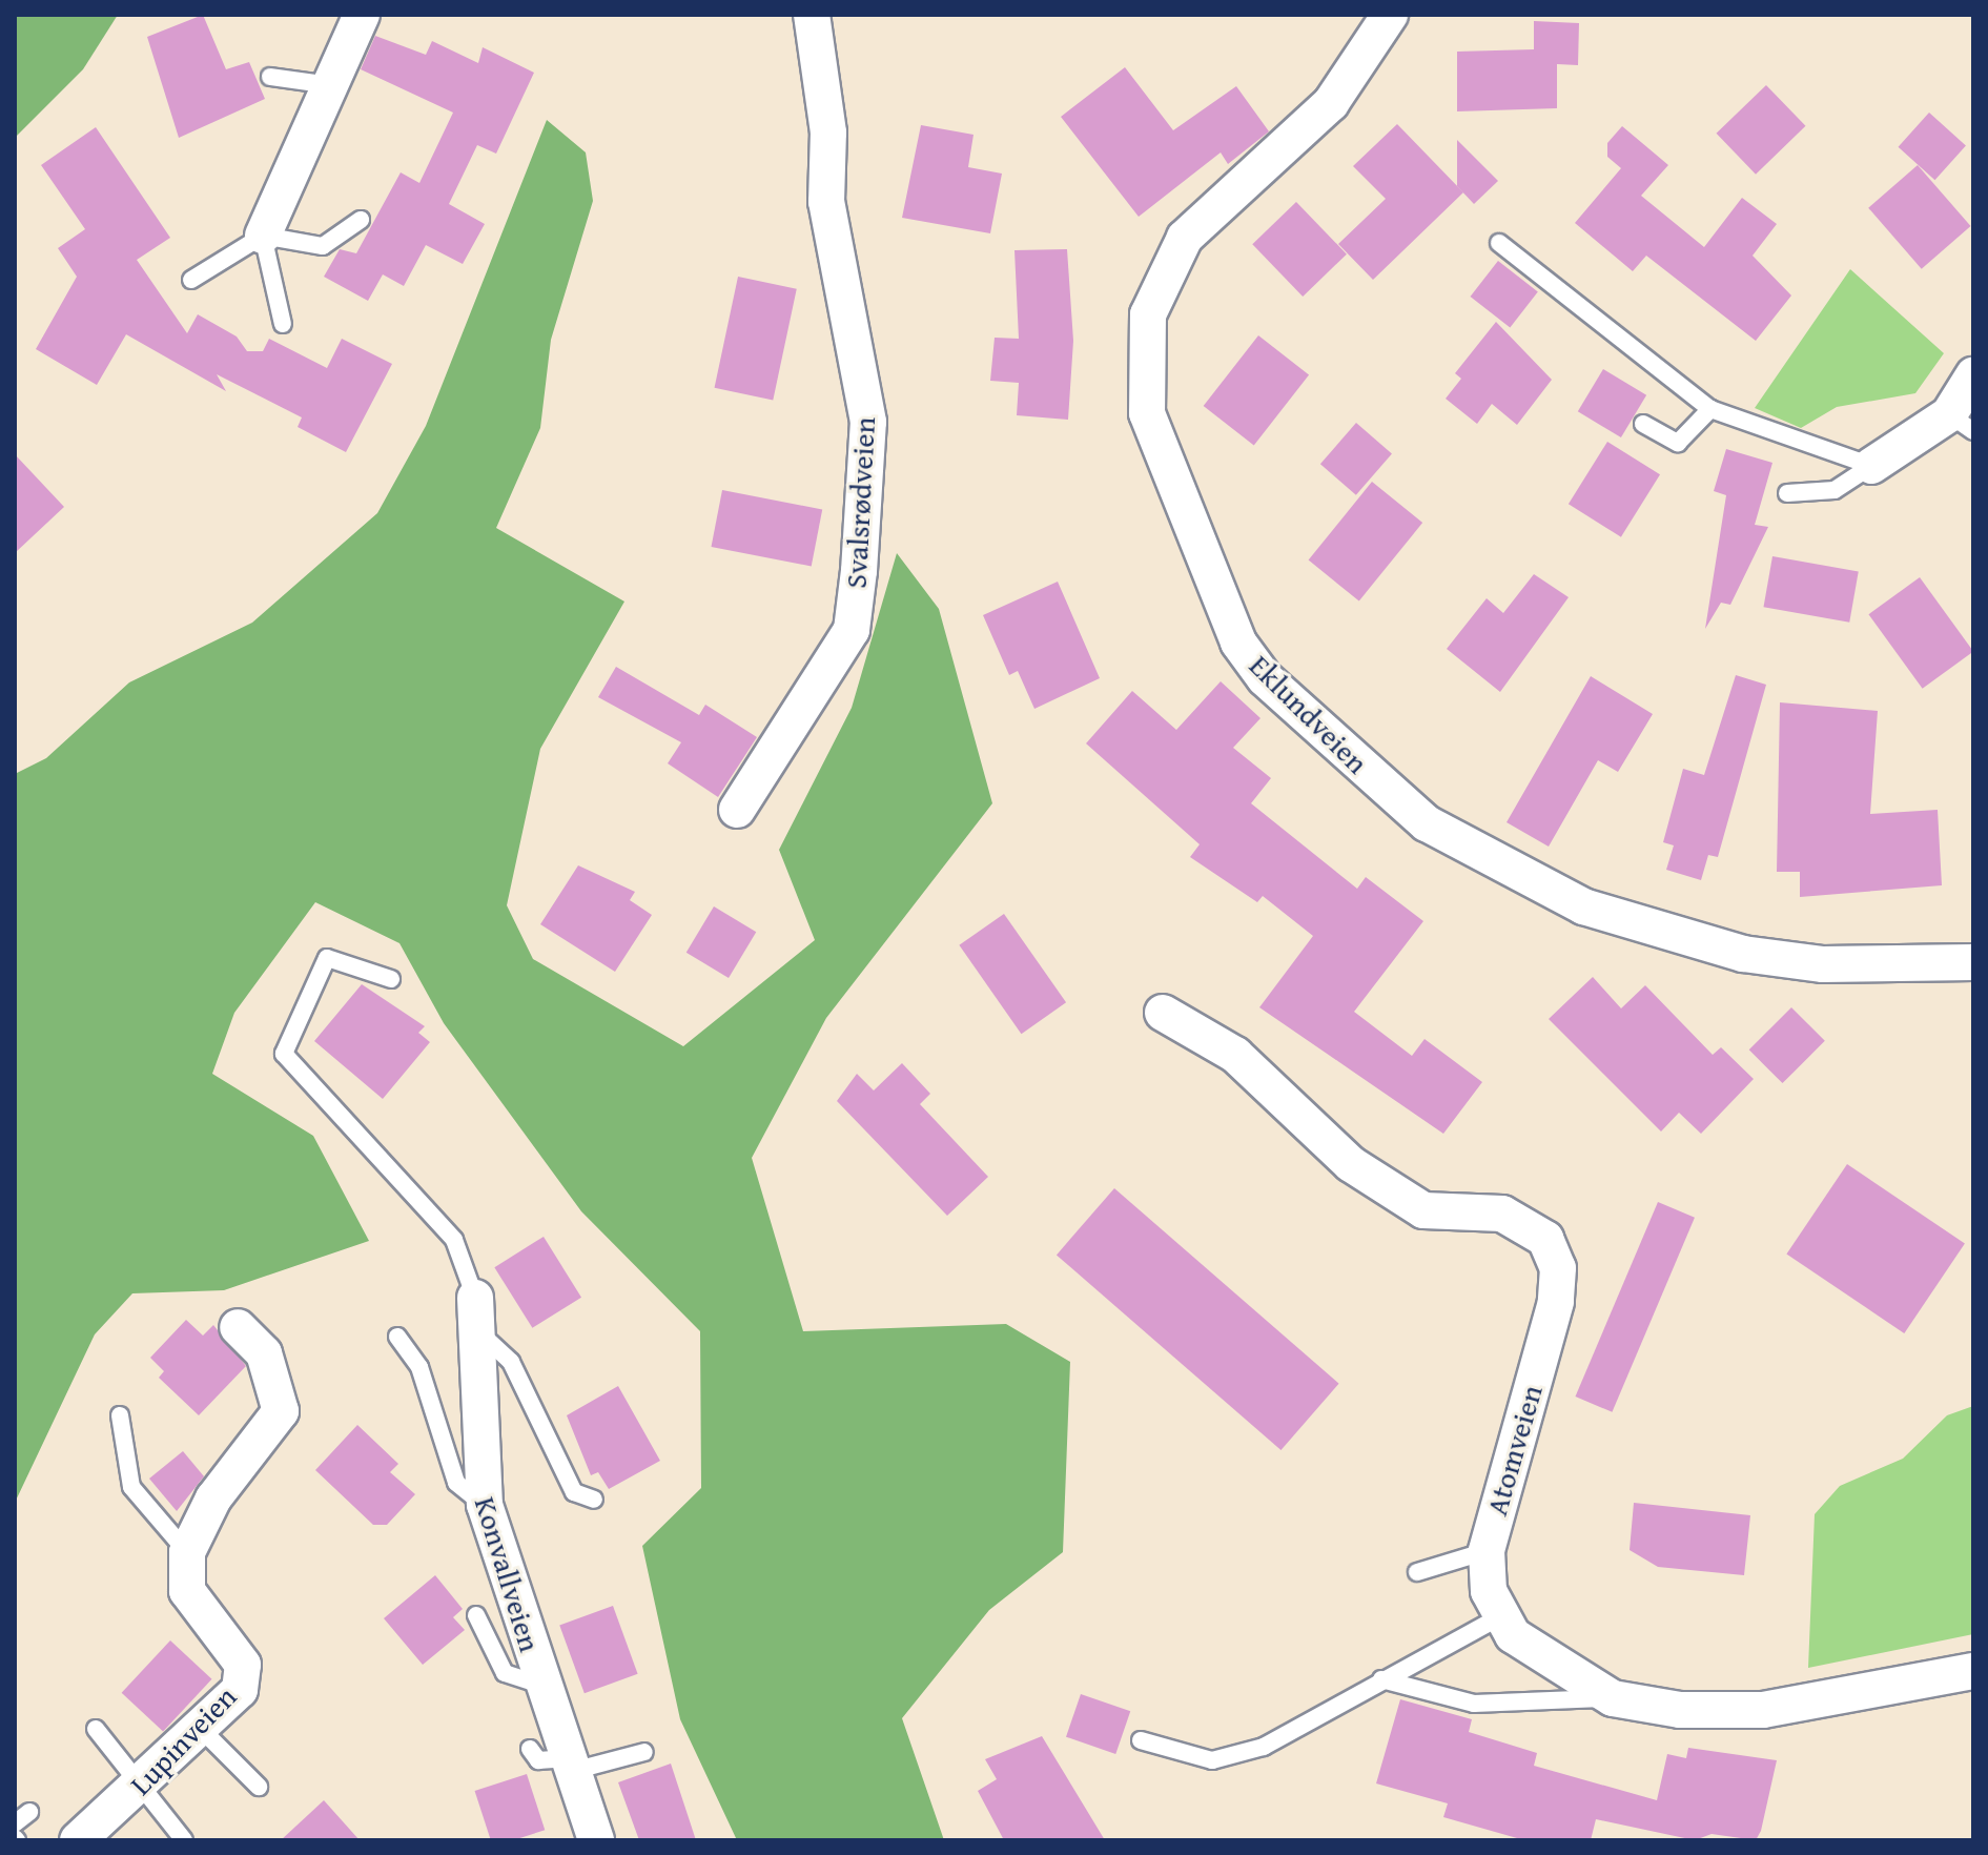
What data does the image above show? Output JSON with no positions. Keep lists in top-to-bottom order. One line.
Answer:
{"streets":{"street":["Svalsrødveien","Eklundveien","Atomveien","Konvallveien","Lupinveien"]}}
